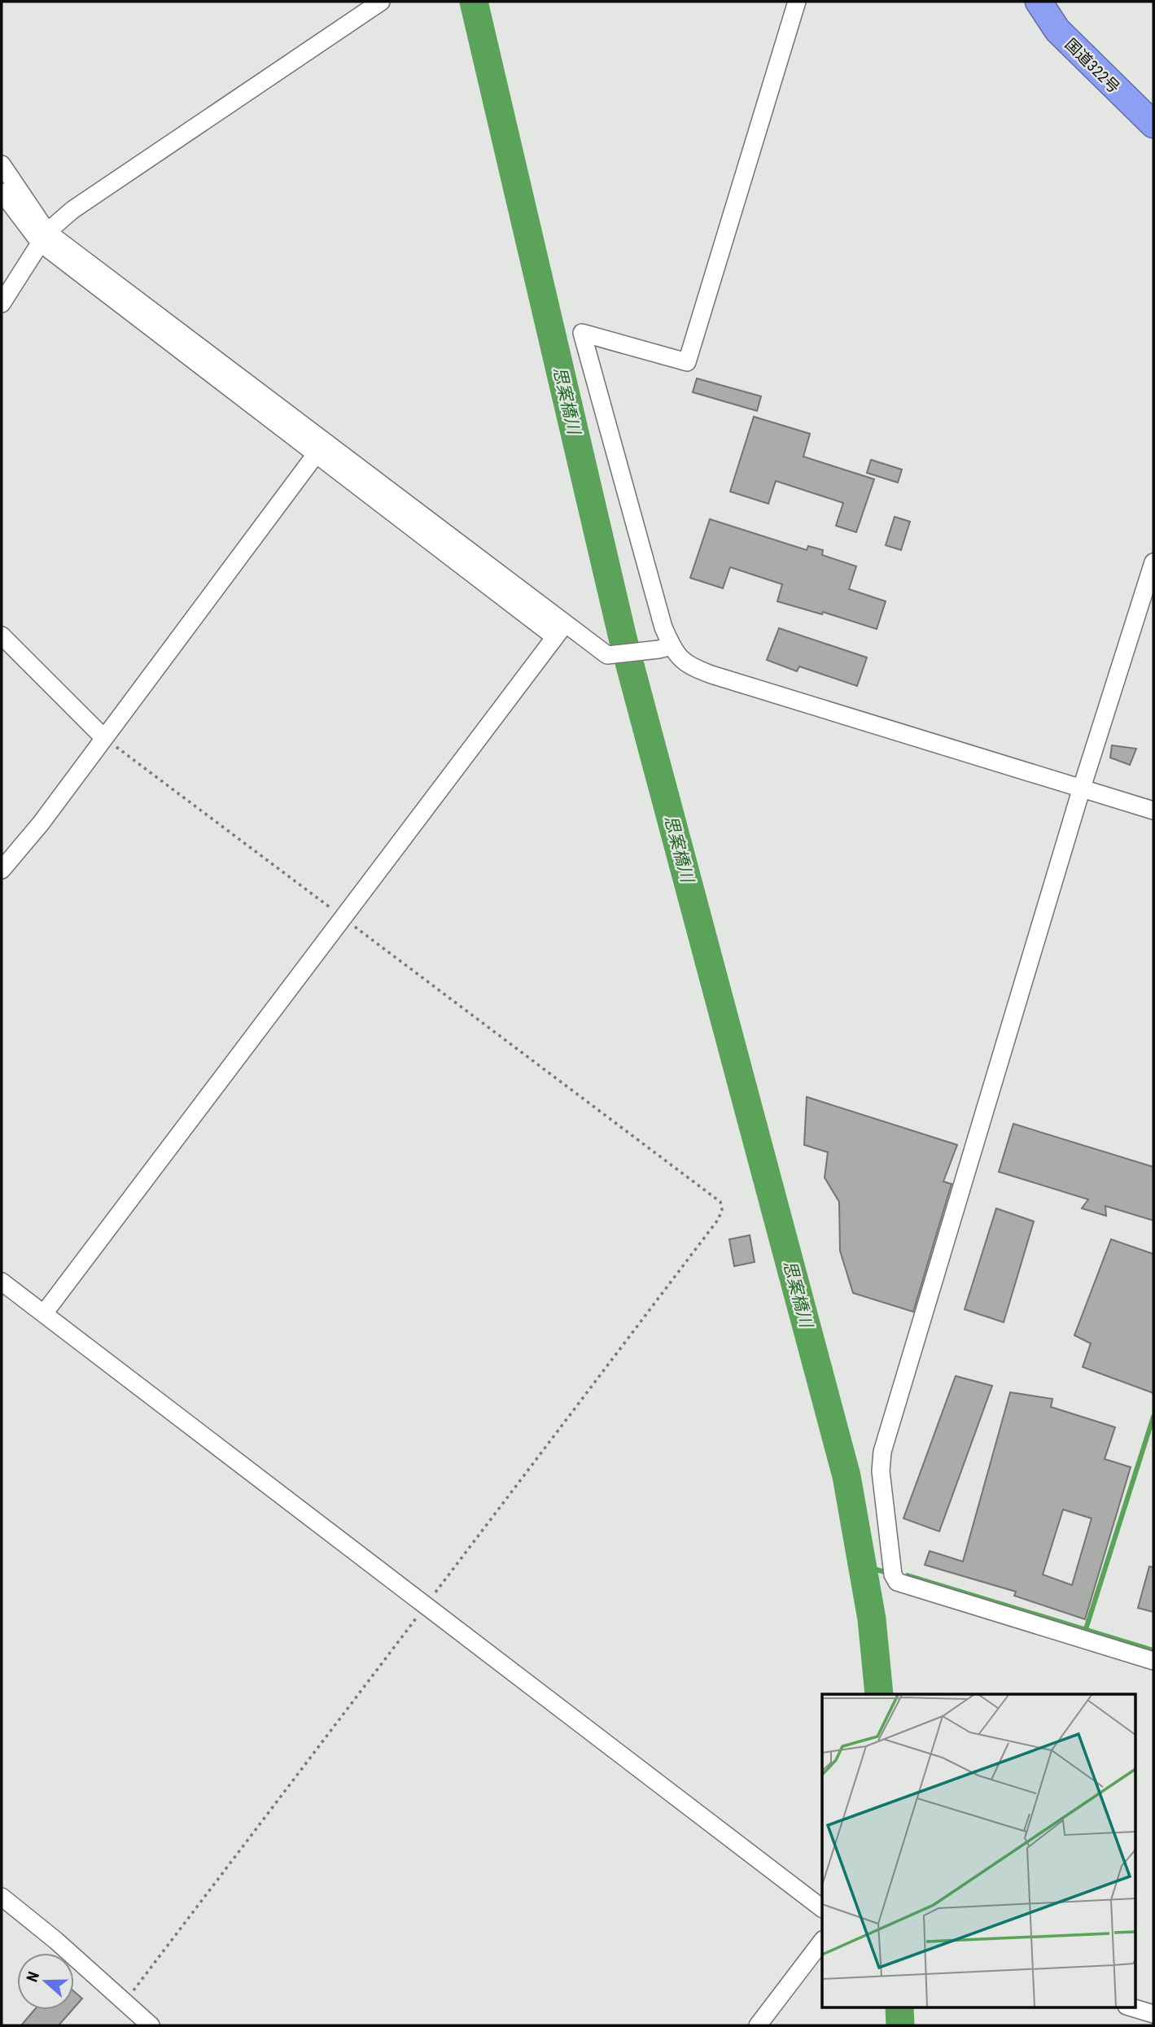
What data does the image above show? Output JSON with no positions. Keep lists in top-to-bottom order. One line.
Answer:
{"streets":{"highway":["国道322号"]},"water":["思案橋川"],"north":"left"}
